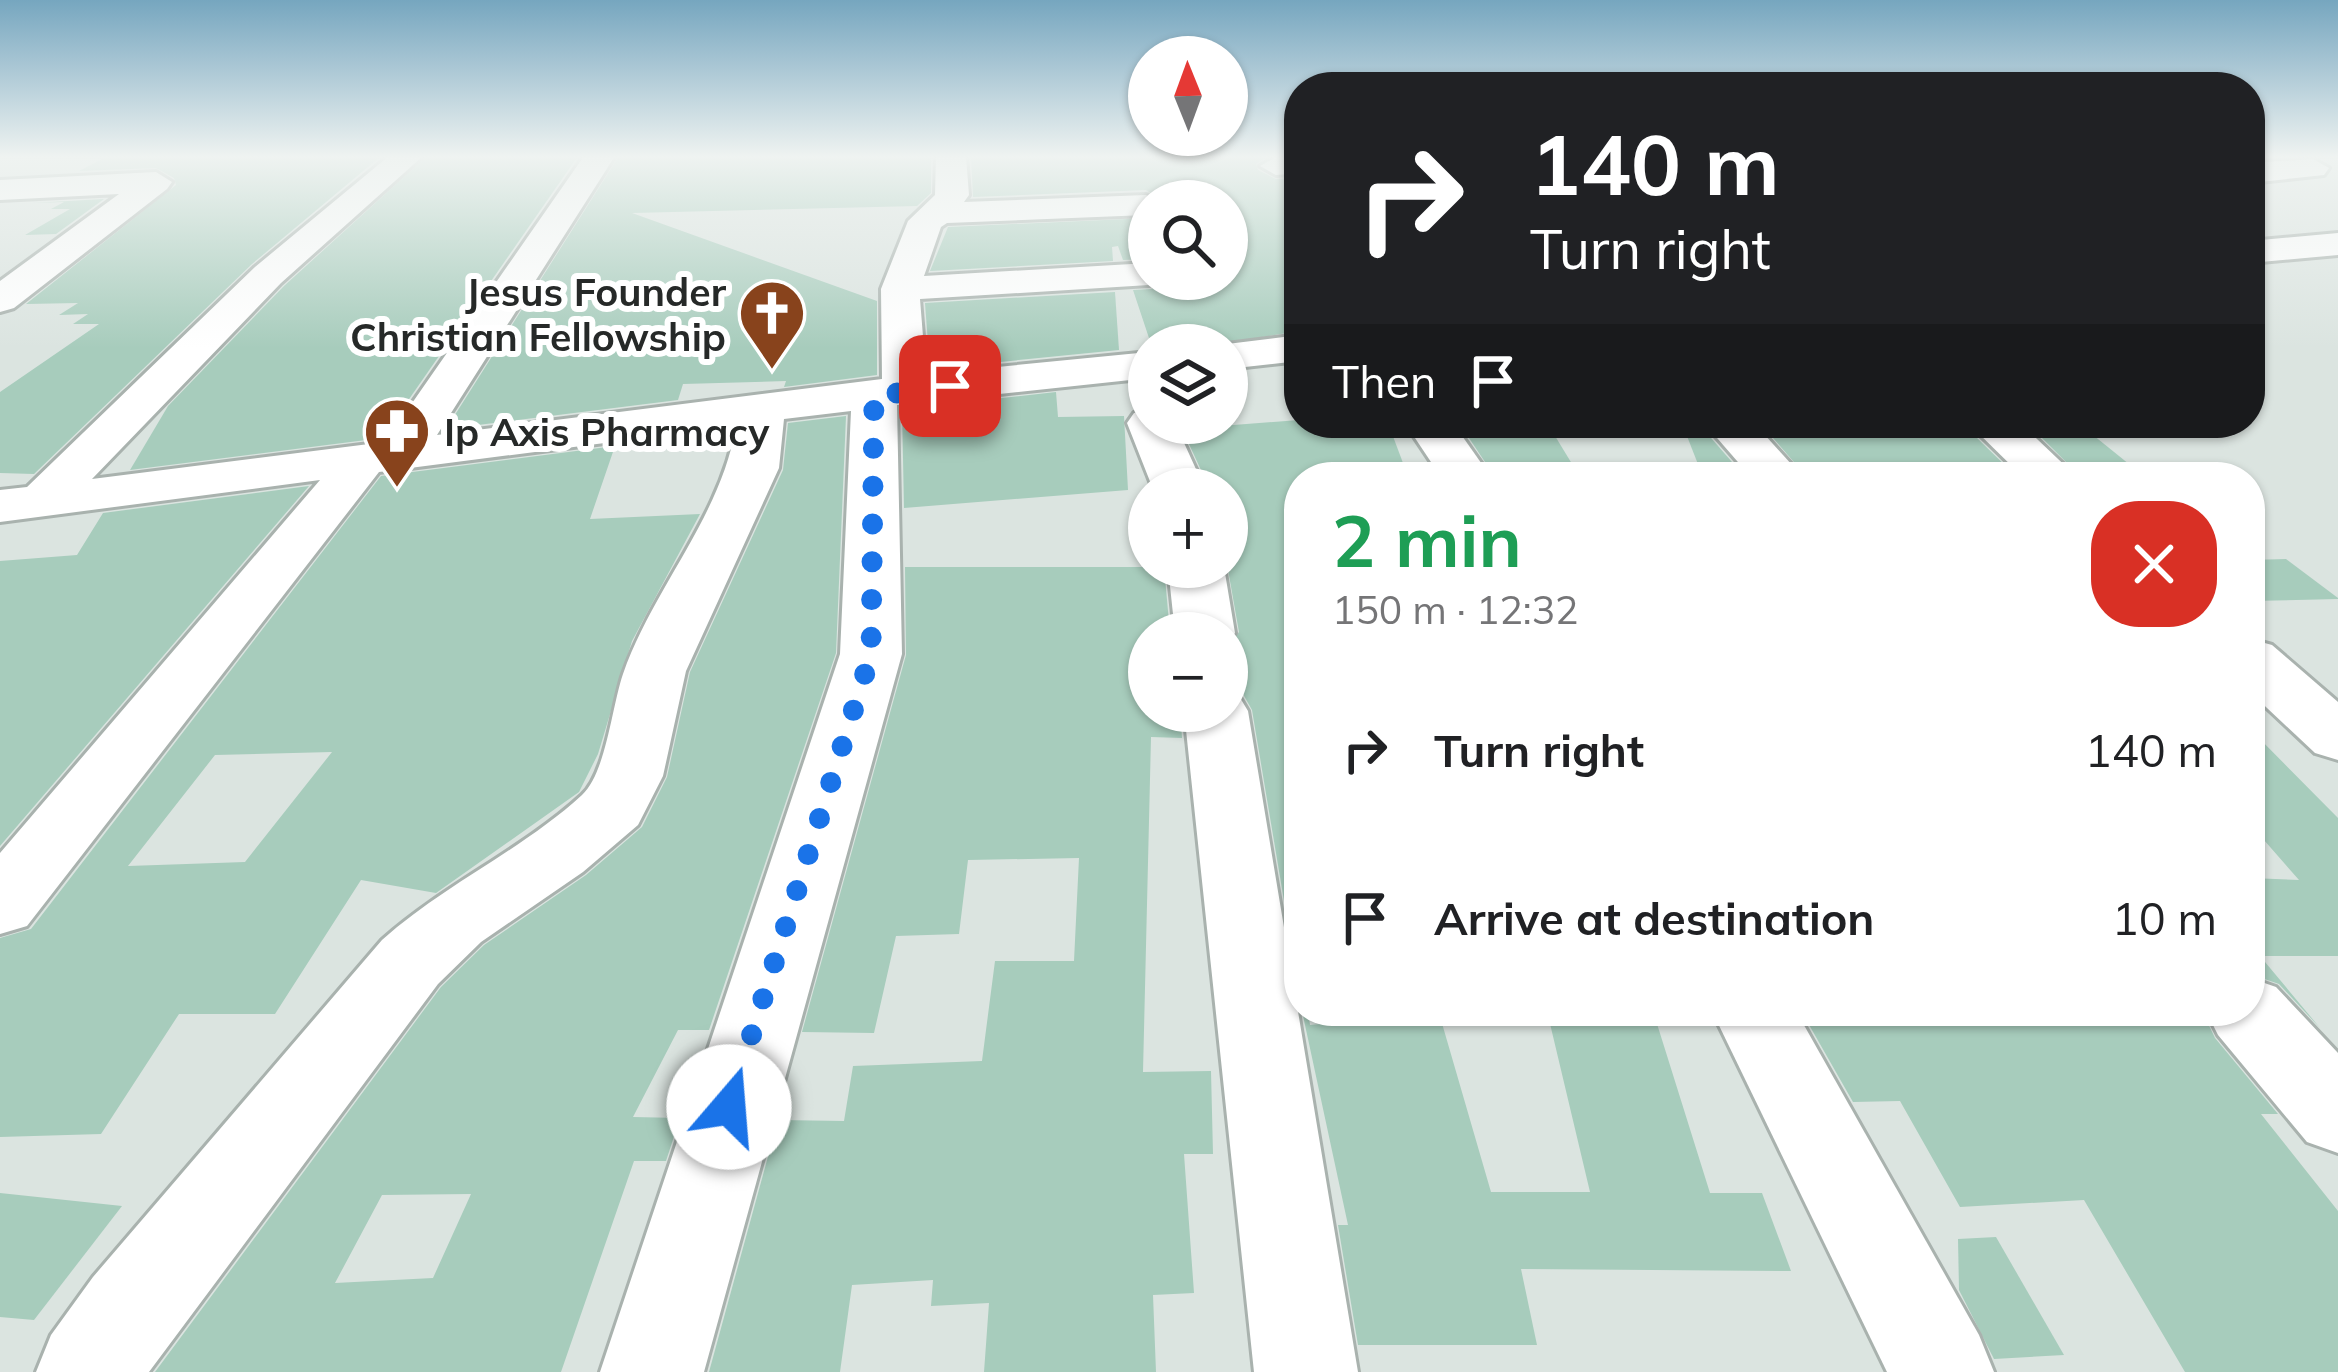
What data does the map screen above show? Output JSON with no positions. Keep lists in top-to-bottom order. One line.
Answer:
{"places":{"church":["Jesus Founder Christian Fellowship"],"pharmacy":["Ip Axis Pharmacy"]},"north":"top","page":{"map_buttons":["+","−"],"turn":["140 m","Turn right"],"then":"Then","heading":["2 min","150 m · 12:32"],"list":[{"name":"Turn right","value":"140 m"},{"name":"Arrive at destination","value":"10 m"}]}}
